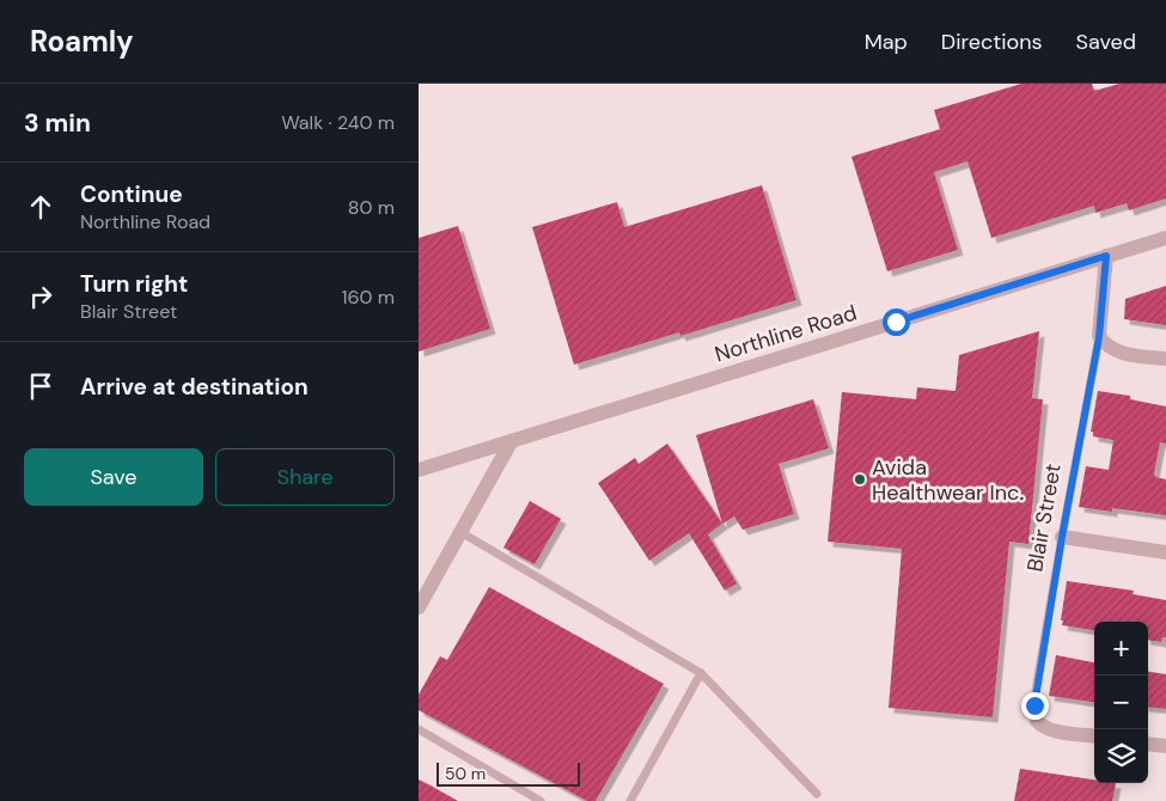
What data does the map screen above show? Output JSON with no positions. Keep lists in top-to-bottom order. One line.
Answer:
{"streets":{"street":["Northline Road","Blair Street"]},"crossings":[["Northline Road","Blair Street"]],"places":["Avida Healthwear Inc."],"scale_bar":"50 m","page":{"header":"Roamly","nav":["Map","Directions","Saved"],"heading":["3 min","Walk · 240 m"],"list":[["Continue","Northline Road","80 m"],["Turn right","Blair Street","160 m"],"Arrive at destination"],"buttons":["Save","Share"],"map_buttons":["+","−"],"scale":"50 m"}}
